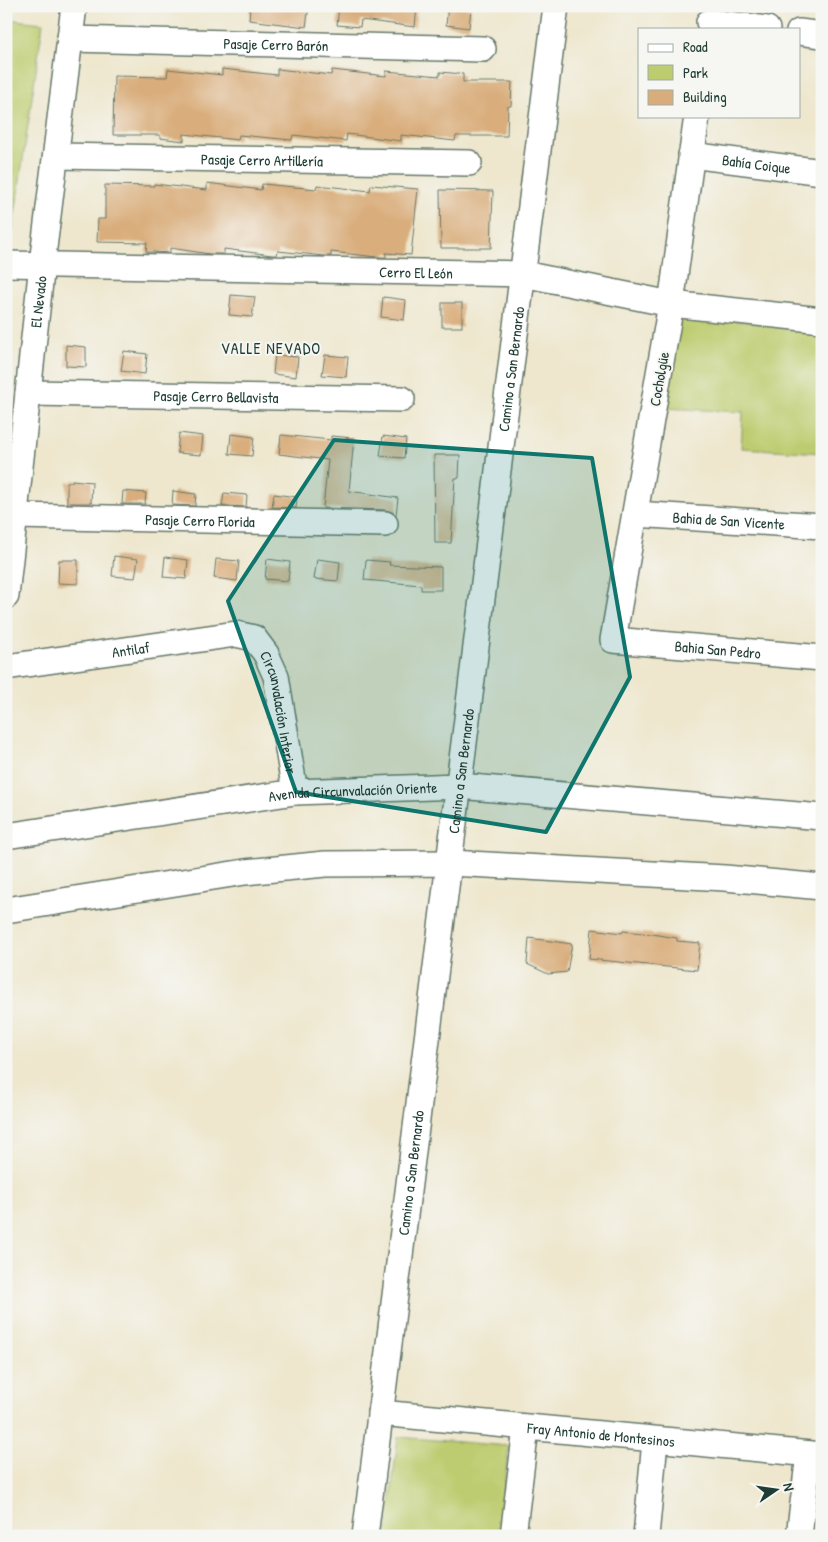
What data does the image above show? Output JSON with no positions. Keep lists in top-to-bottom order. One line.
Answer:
{"streets":{"street":["Pasaje Cerro Barón","Pasaje Cerro Artillería","Bahía Coique","Cerro El León","El Nevado","Camino a San Bernardo","Cocholgüe","Pasaje Cerro Bellavista","Pasaje Cerro Florida","Bahia de San Vicente","Antilaf","Bahia San Pedro","Circunvalación Interior","Avenida Circunvalación Oriente","Fray Antonio de Montesinos"]},"crossings":[["Pasaje Cerro Barón","El Nevado"],["Pasaje Cerro Artillería","El Nevado"],["Bahía Coique","Cocholgüe"],["Cerro El León","El Nevado"],["Cerro El León","Camino a San Bernardo"],["Cerro El León","Cocholgüe"],["El Nevado","Pasaje Cerro Bellavista"],["El Nevado","Pasaje Cerro Florida"],["Camino a San Bernardo","Avenida Circunvalación Oriente"],["Camino a San Bernardo","Fray Antonio de Montesinos"],["Cocholgüe","Bahia de San Vicente"],["Cocholgüe","Bahia San Pedro"],["Antilaf","Circunvalación Interior"],["Circunvalación Interior","Avenida Circunvalación Oriente"]],"districts":["VALLE NEVADO"],"legend":["Road","Park","Building"],"north":"right"}
